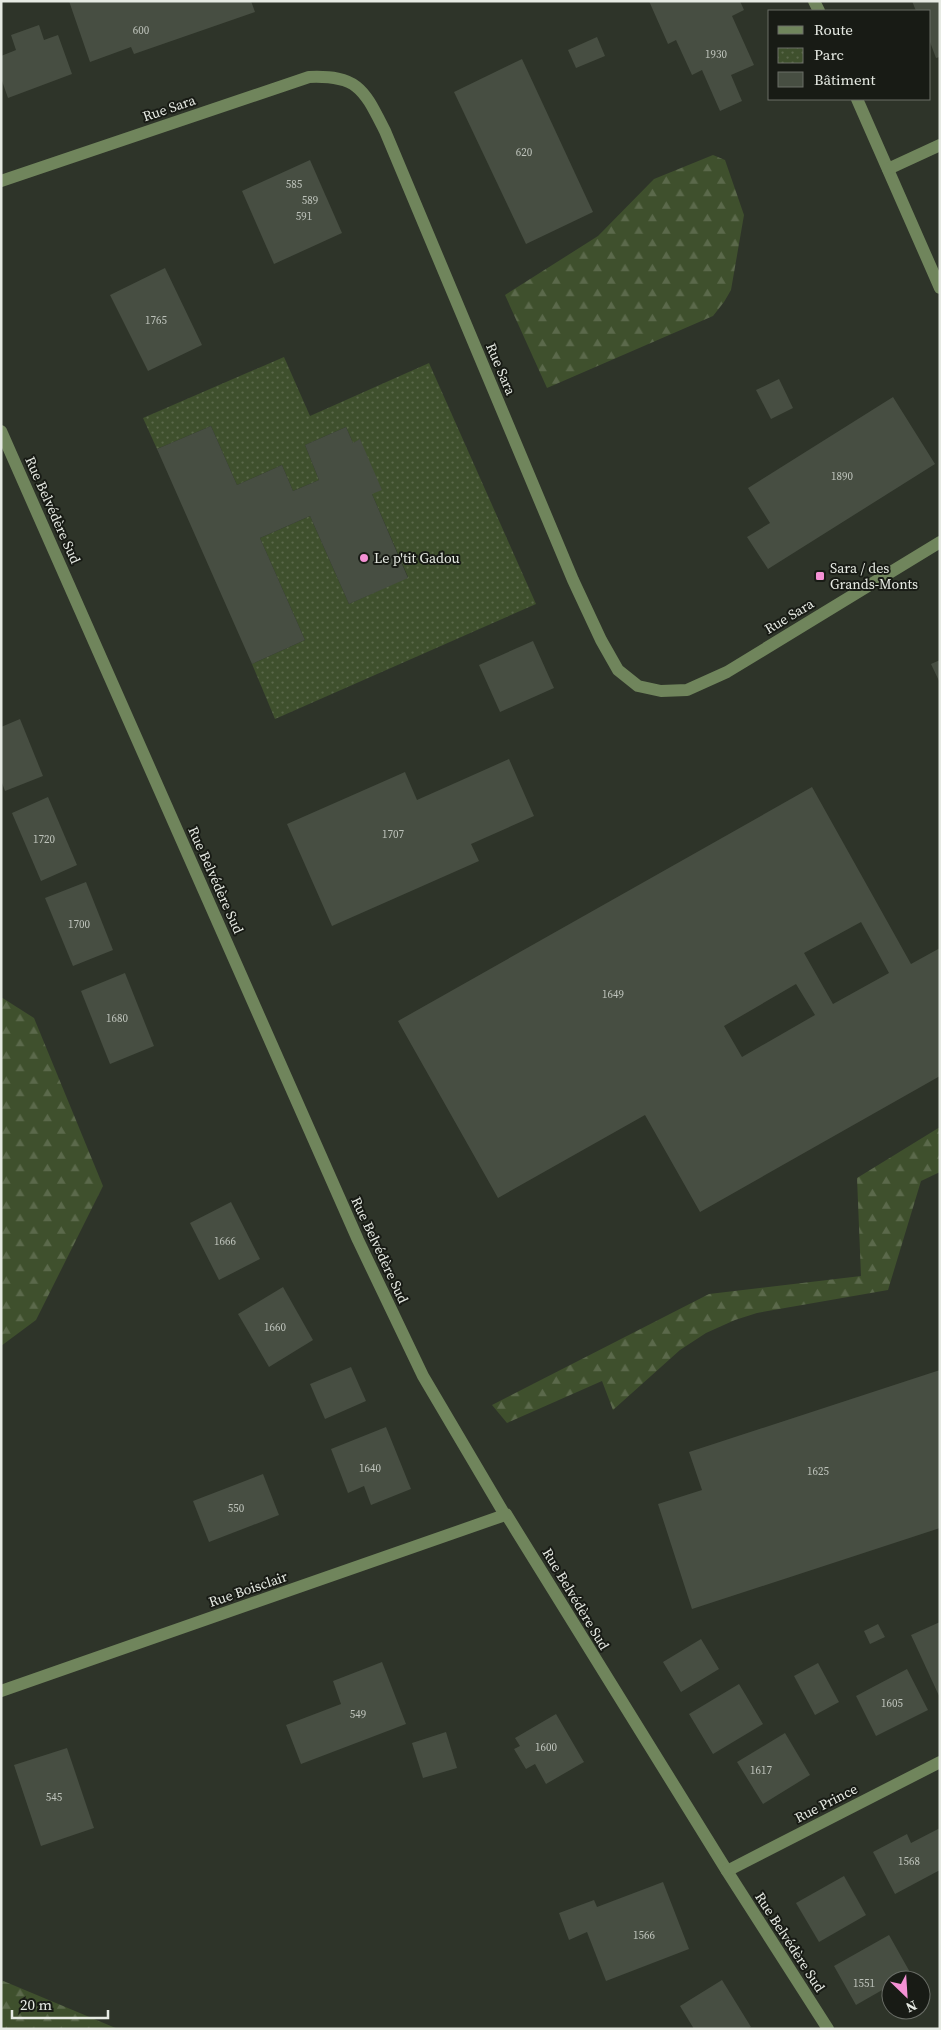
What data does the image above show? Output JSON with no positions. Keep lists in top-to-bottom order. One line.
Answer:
{"streets":{"street":["Rue Sara","Rue Belvédère Sud","Rue Boisclair","Rue Prince"]},"crossings":[["Rue Belvédère Sud","Rue Boisclair"],["Rue Belvédère Sud","Rue Prince"]],"places":{"other":["Le p'tit Gadou"],"transit":["Sara / des Grands-Monts"]},"house_numbers":["600","1930","620","585","589","591","1765","1890","1707","1720","1700","1649","1680","1666","1660","1640","1625","550","1605","549","1600","1617","545","1568","1566","1551"],"legend":["Route","Parc","Bâtiment"],"scale_bar":"20 m","north":"bottom right"}
